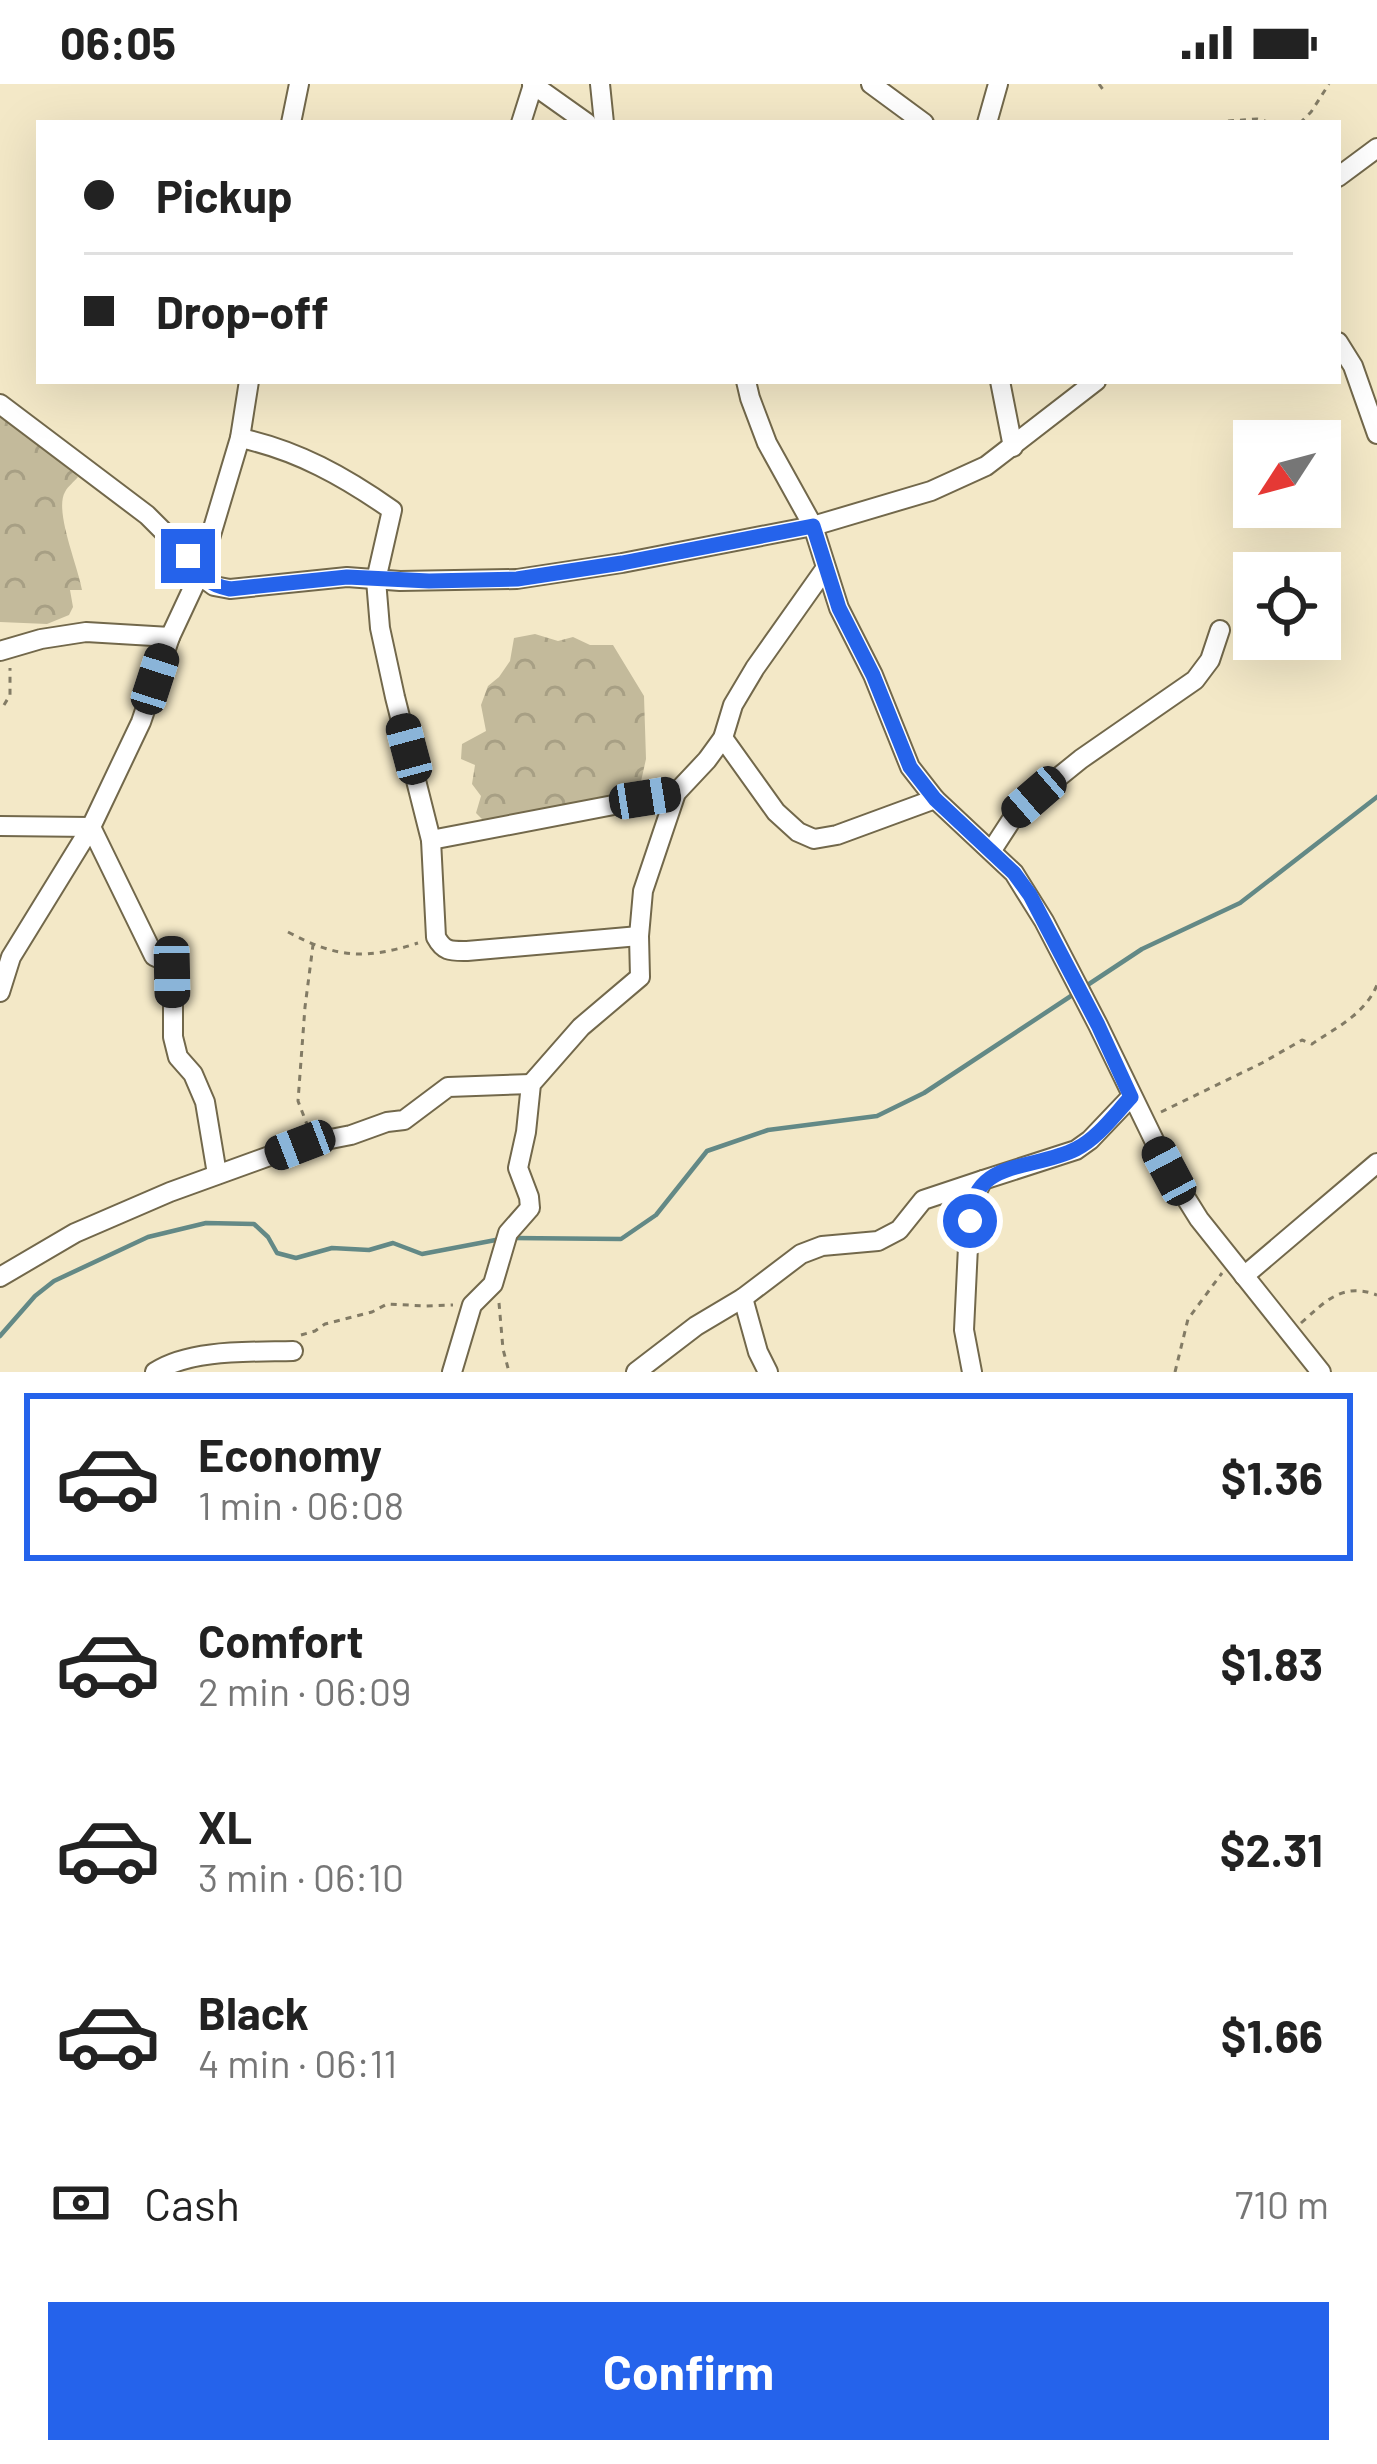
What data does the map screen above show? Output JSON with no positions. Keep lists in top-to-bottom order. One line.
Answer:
{"north":"bottom left","page":{"status":"06:05","banner":["Pickup","Drop-off"],"list":[{"name":"Economy","note":"1 min · 06:08","value":"$1.36"},{"name":"Comfort","note":"2 min · 06:09","value":"$1.83"},{"name":"XL","note":"3 min · 06:10","value":"$2.31"},{"name":"Black","note":"4 min · 06:11","value":"$1.66"}],"pay":["Cash","710 m"],"buttons":"Confirm"}}
